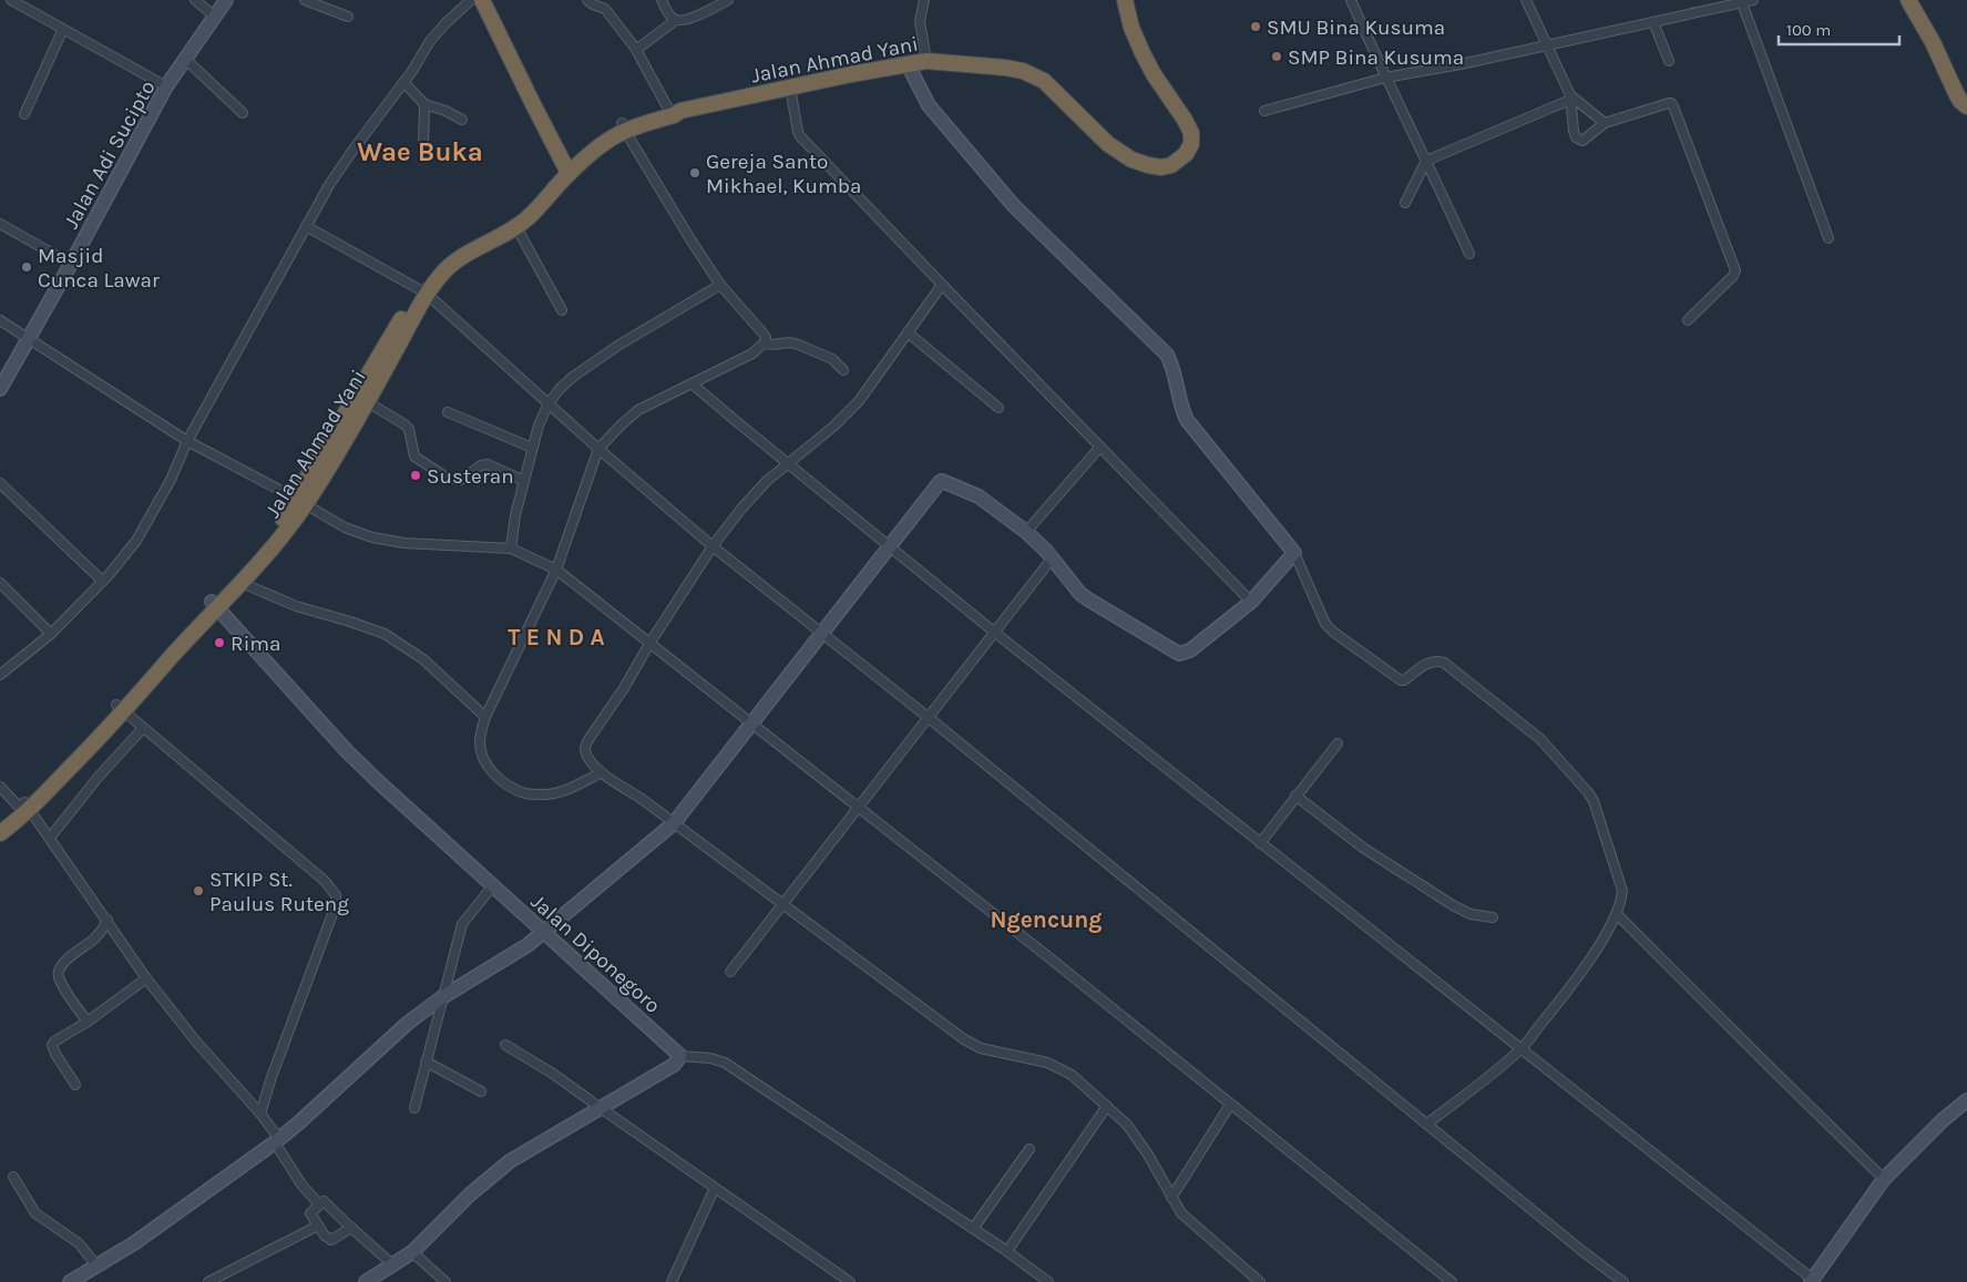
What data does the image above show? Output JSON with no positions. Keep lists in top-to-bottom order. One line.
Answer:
{"streets":{"highway":["Jalan Ahmad Yani"],"street":["Jalan Adi Sucipto","Jalan Diponegoro"]},"crossings":[["Jalan Ahmad Yani","Jalan Diponegoro"]],"districts":["Wae Buka","T E N D A","Ngencung"],"places":["SMU Bina Kusuma","SMP Bina Kusuma","Gereja Santo Mikhael, Kumba","Masjid Cunca Lawar","Susteran","Rima","STKIP St. Paulus Ruteng"],"scale_bar":"100 m"}
